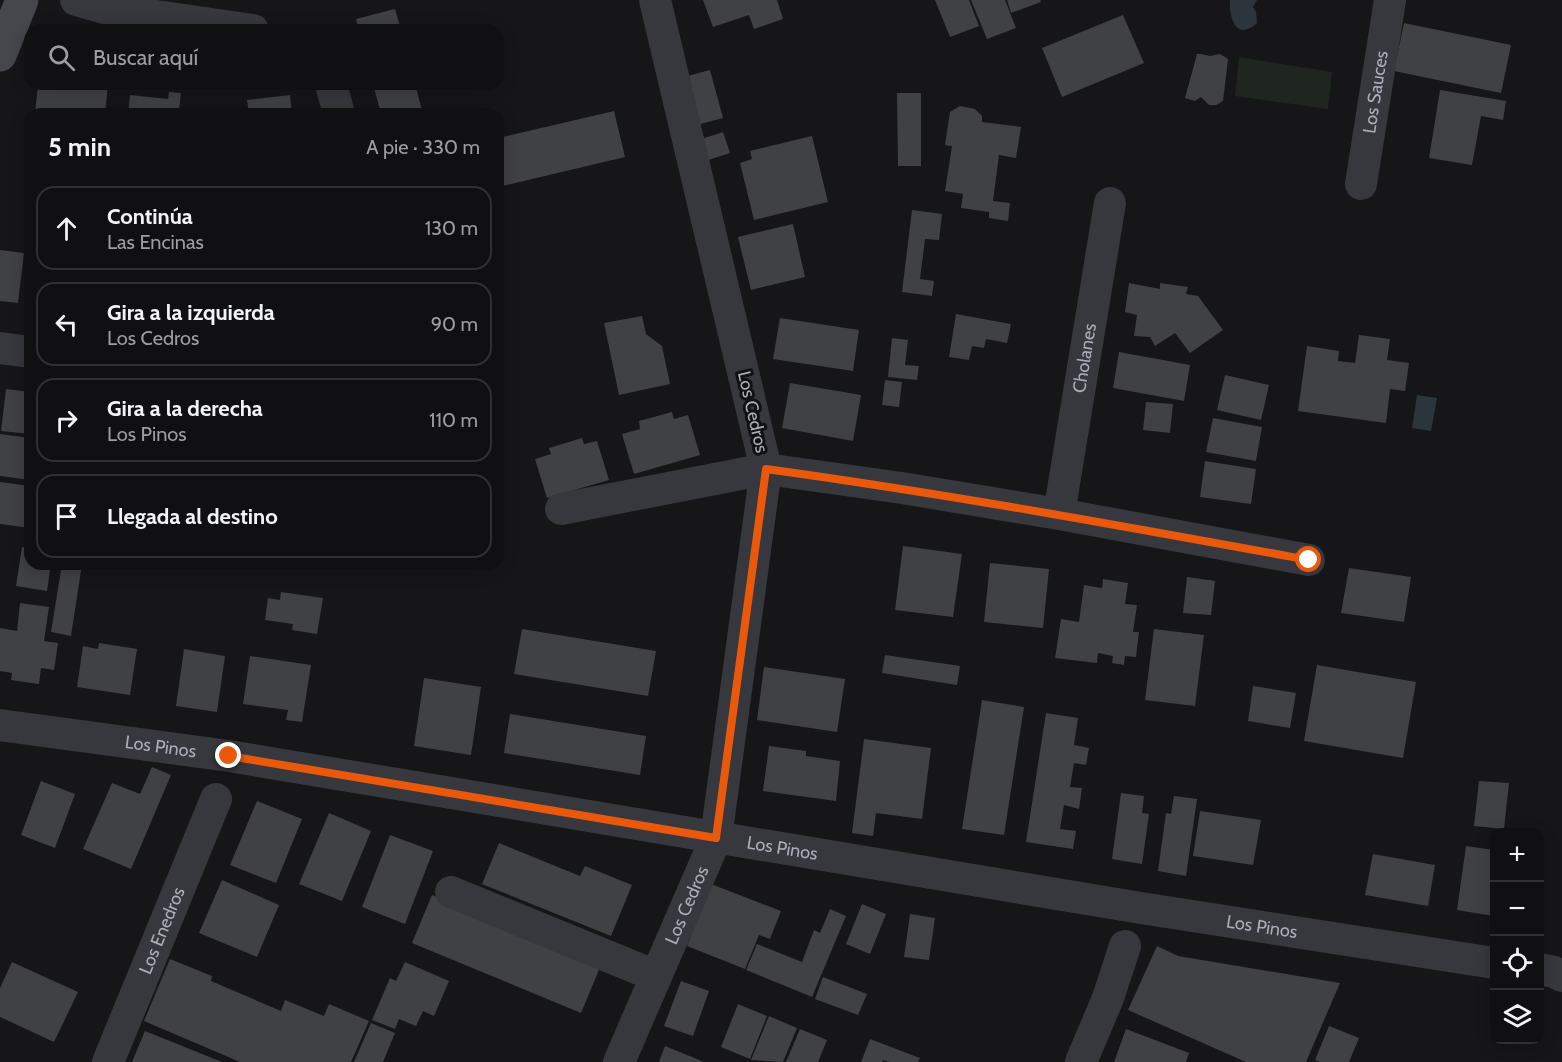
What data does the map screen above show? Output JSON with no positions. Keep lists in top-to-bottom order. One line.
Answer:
{"streets":{"street":["Los Sauces","Cholanes","Los Cedros","Los Pinos","Los Enedros"]},"crossings":[["Los Cedros","Los Pinos"]],"page":{"search":"Buscar aquí","heading":["5 min","A pie · 330 m"],"list":[["Continúa","Las Encinas","130 m"],["Gira a la izquierda","Los Cedros","90 m"],["Gira a la derecha","Los Pinos","110 m"],"Llegada al destino"],"map_buttons":["+","−"]}}
